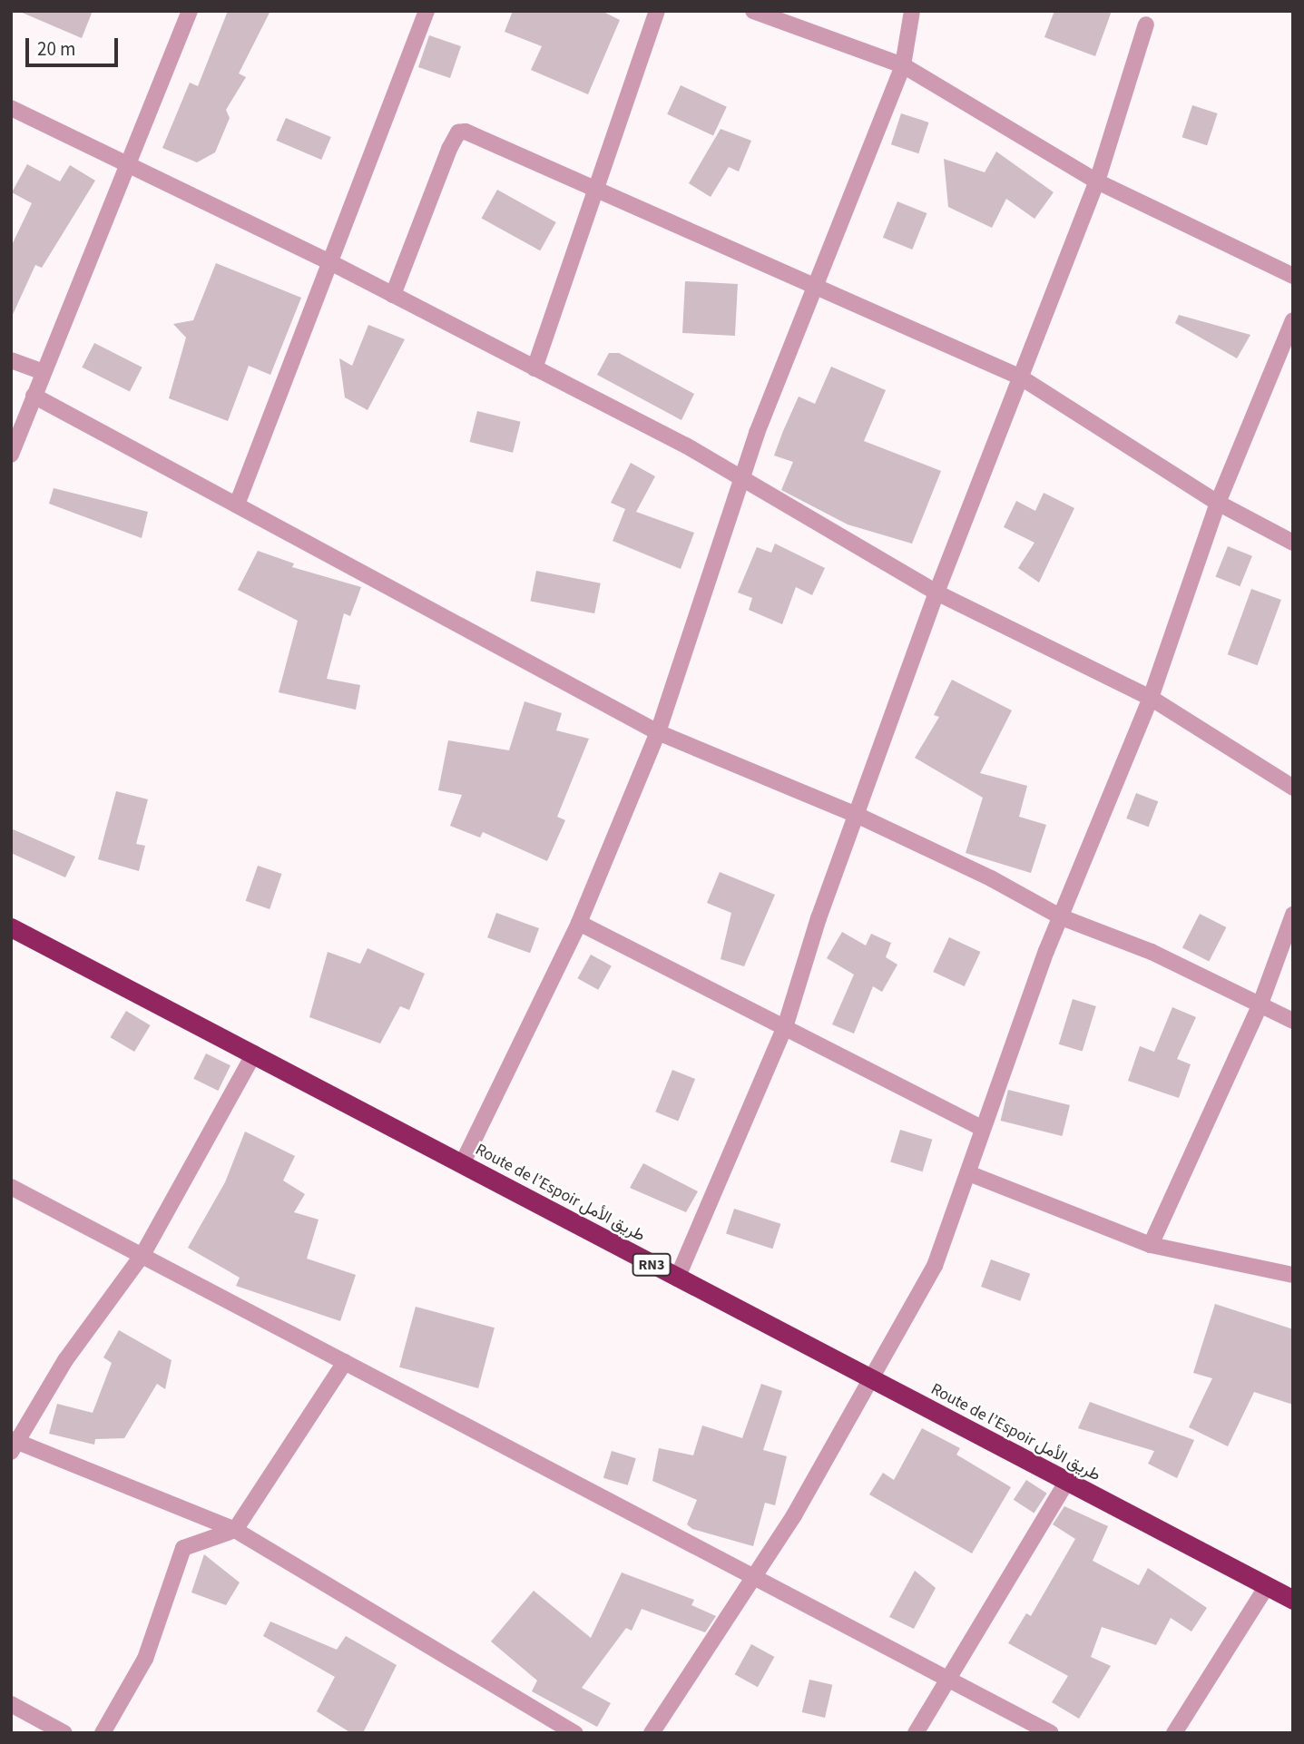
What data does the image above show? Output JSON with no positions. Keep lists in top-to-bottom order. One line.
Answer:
{"streets":{"highway":["Route de l’Espoir طريق الأمل","RN3"]},"scale_bar":"20 m"}
